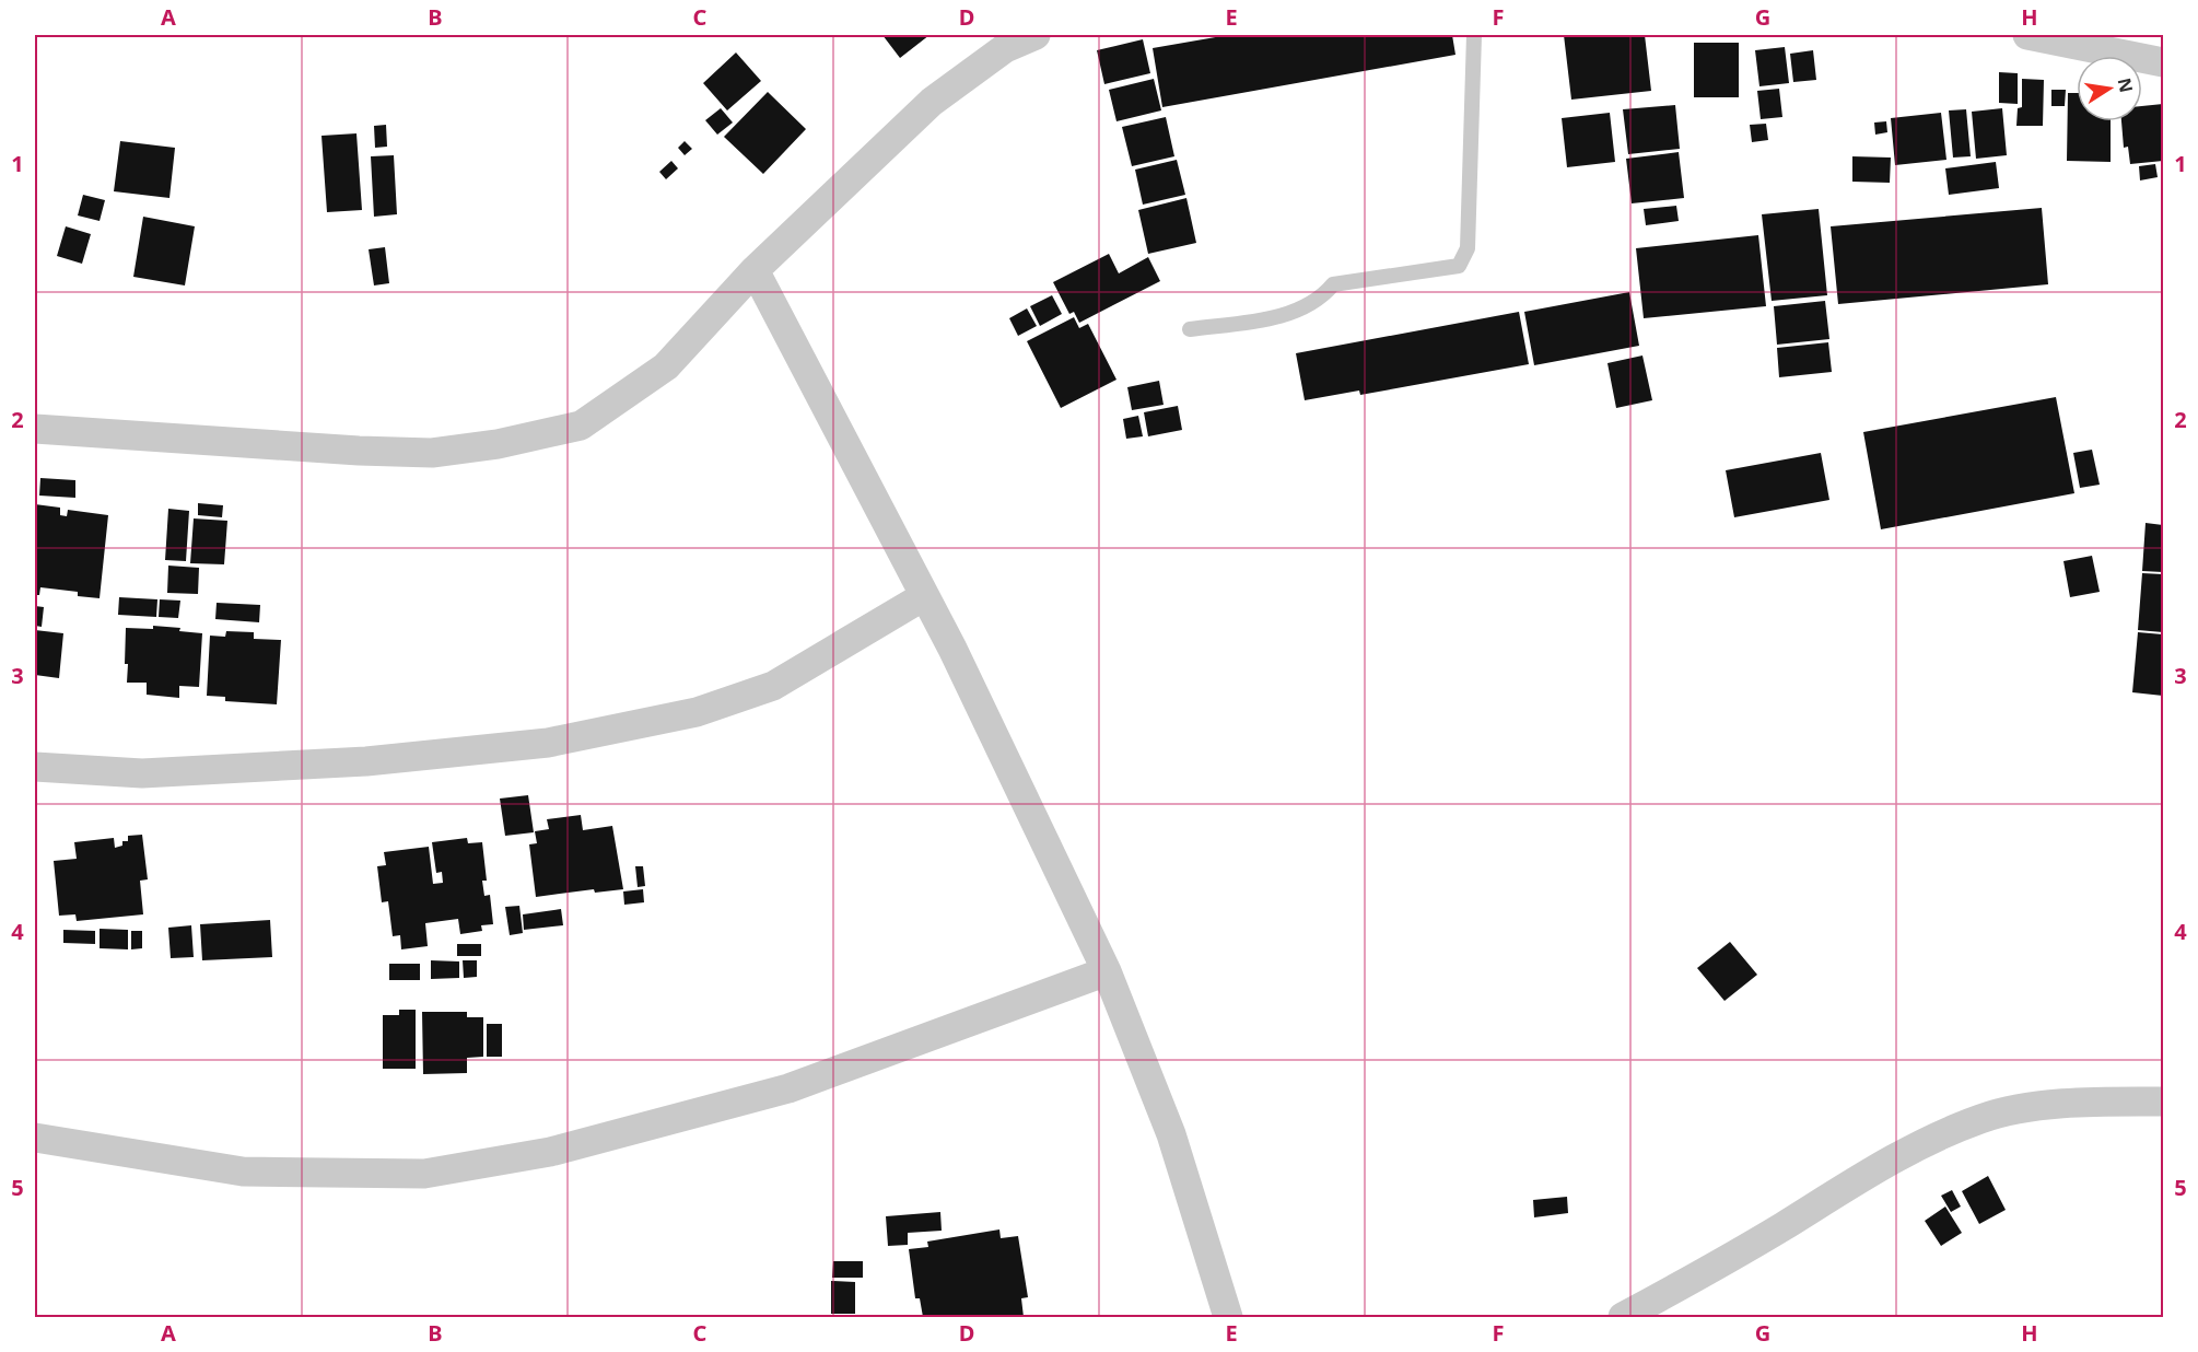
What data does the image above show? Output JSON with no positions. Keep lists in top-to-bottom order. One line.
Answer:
{"north":"right","grid":{"columns":["A","B","C","D","E","F","G","H"],"rows":["1","2","3","4","5"]}}
